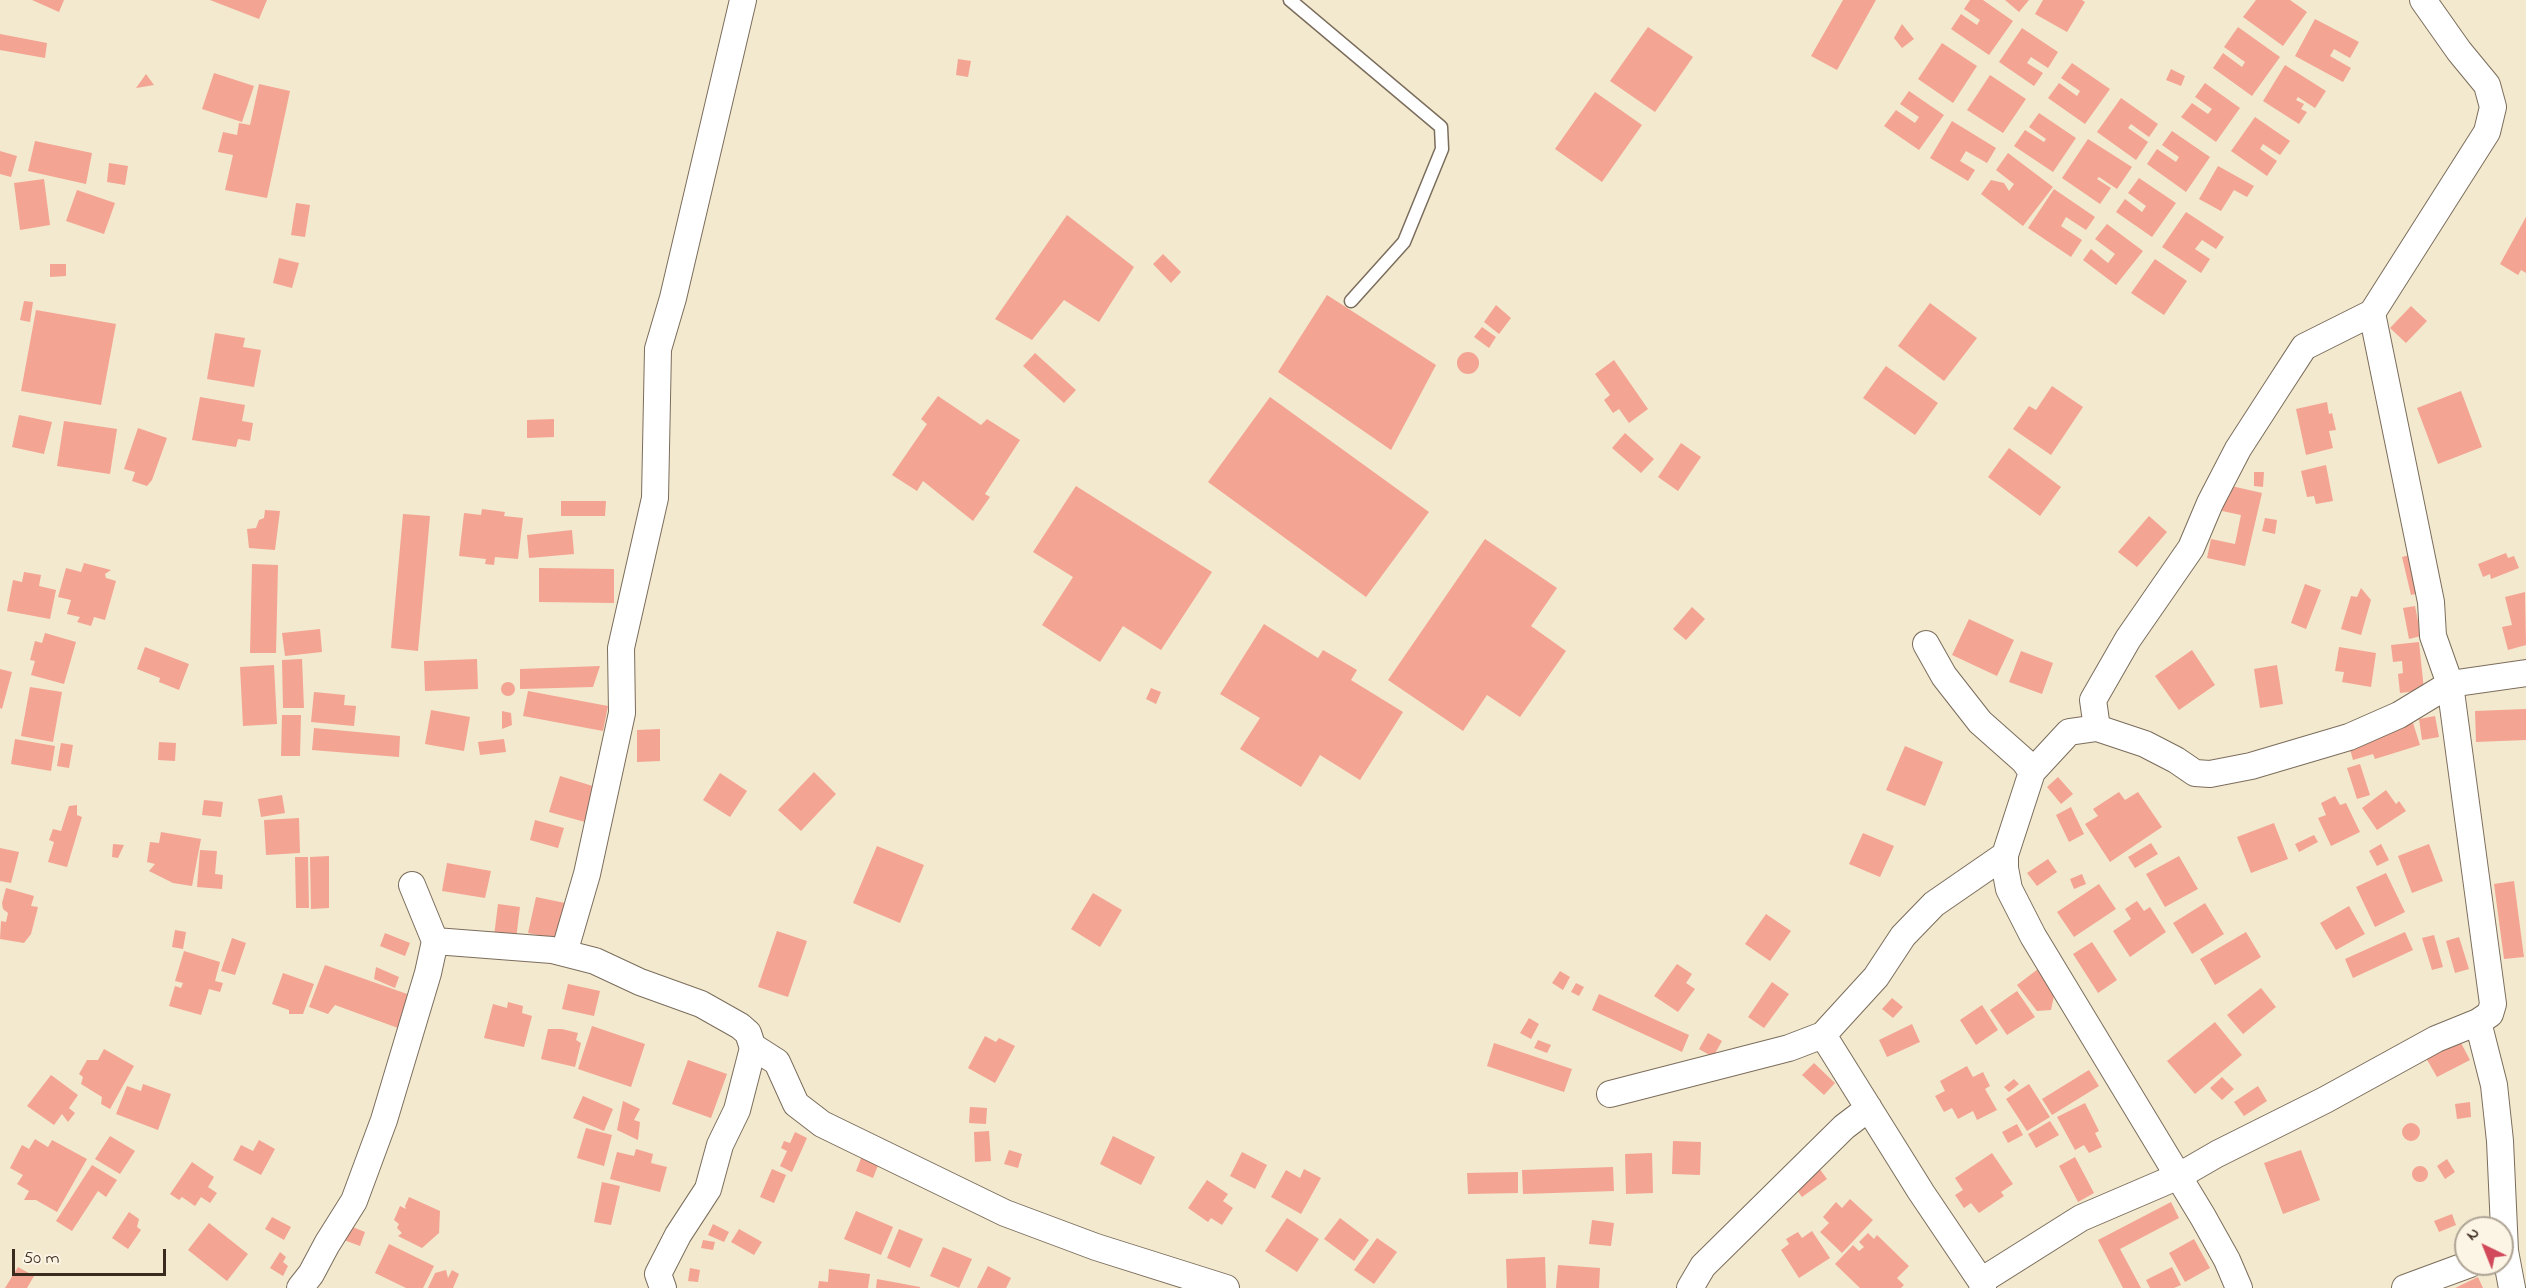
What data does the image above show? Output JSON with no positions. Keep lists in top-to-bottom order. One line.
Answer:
{"scale_bar":"50 m","north":"top left"}
